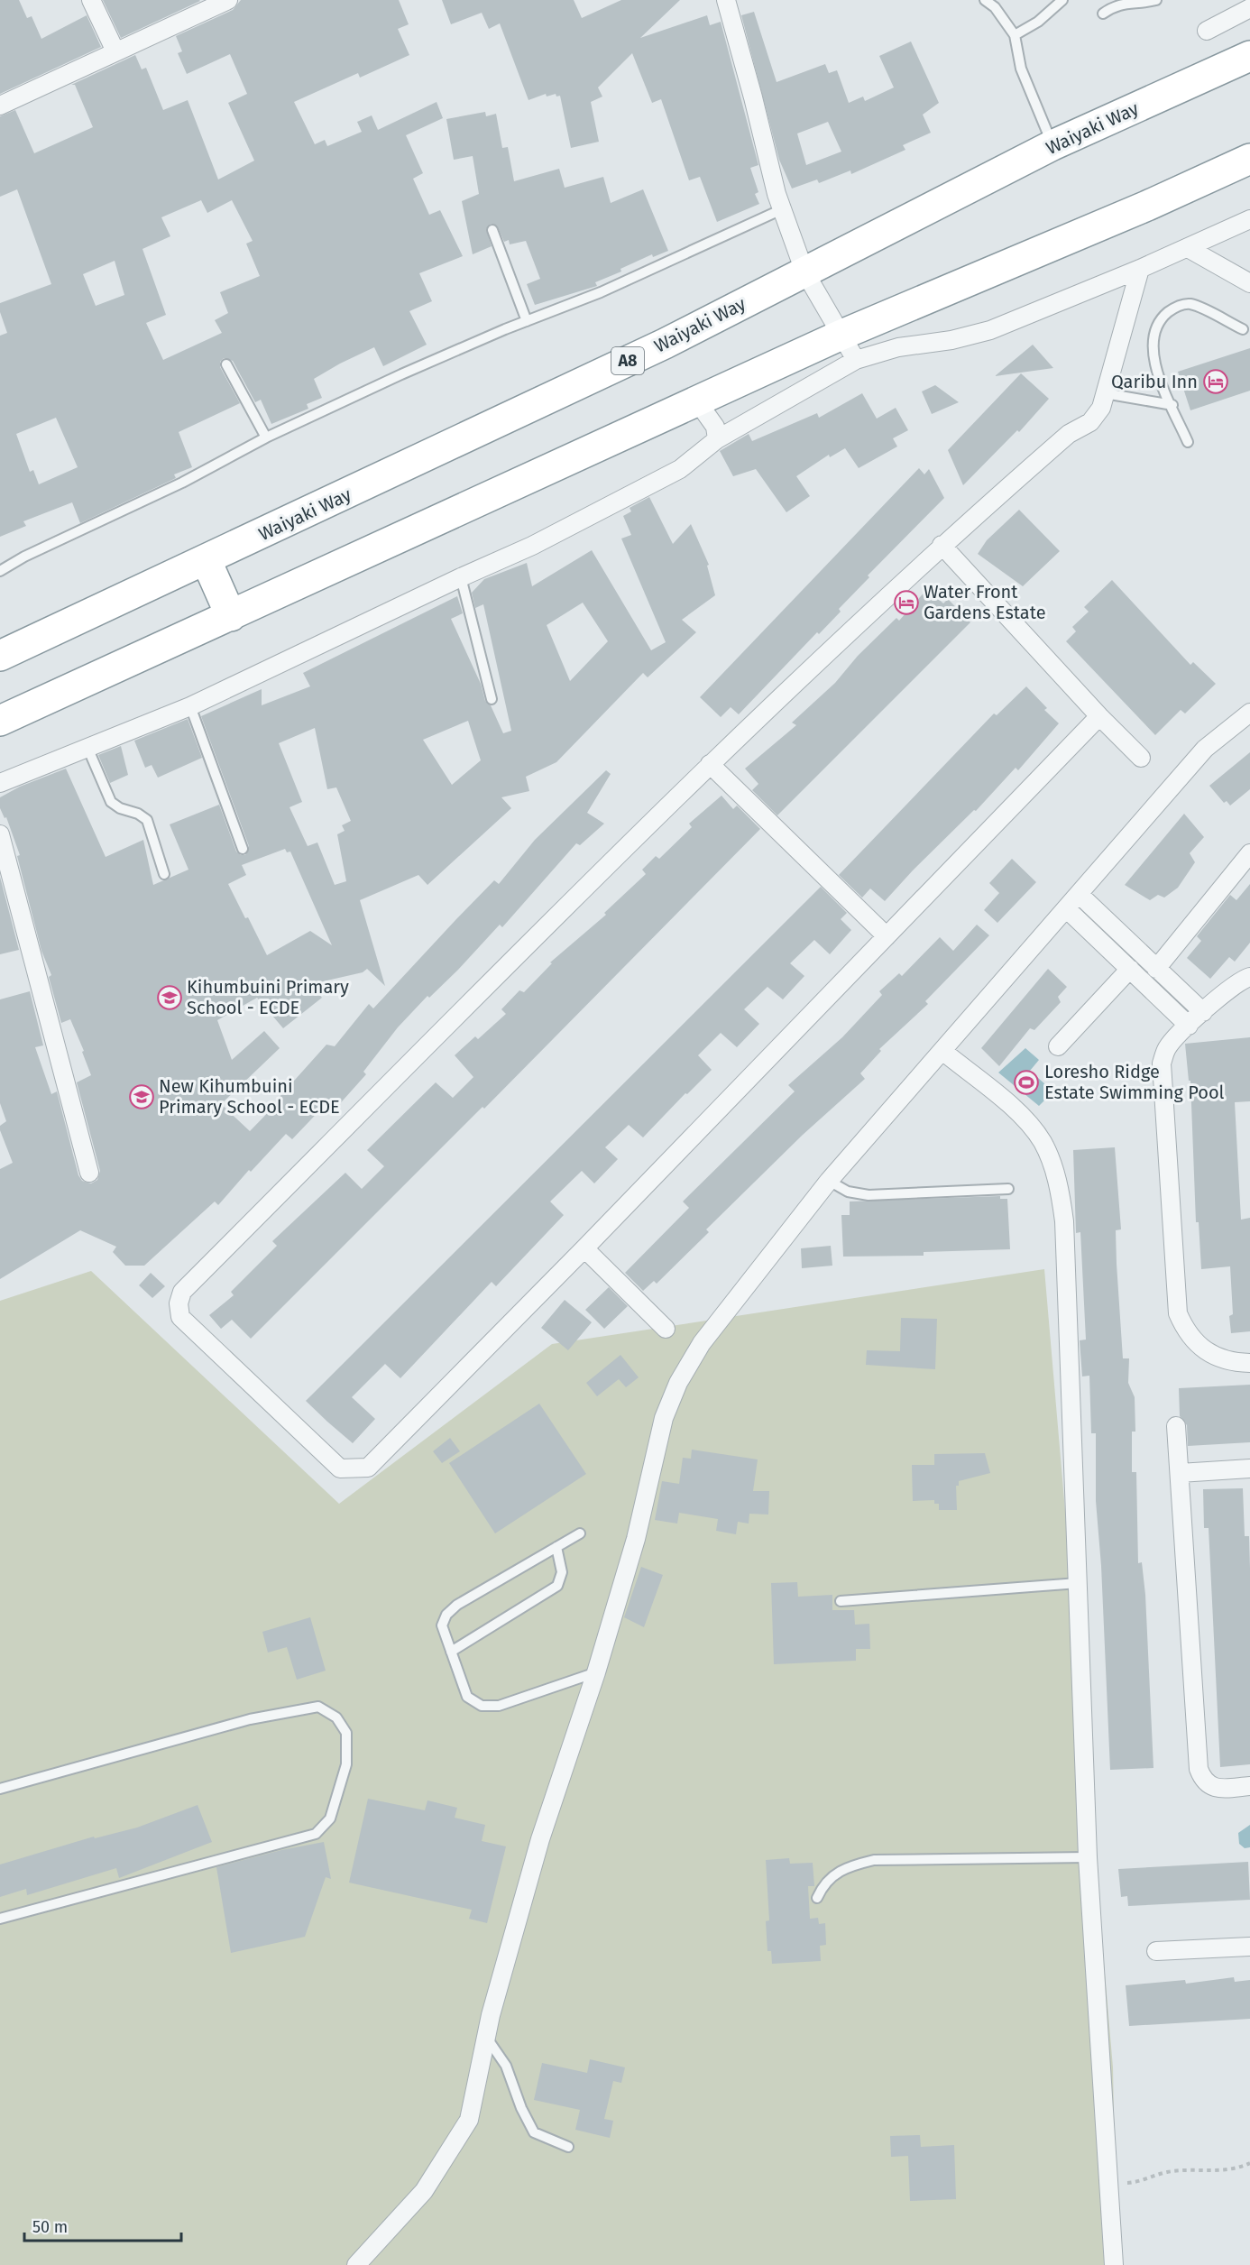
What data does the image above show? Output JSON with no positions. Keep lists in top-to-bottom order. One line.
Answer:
{"streets":{"highway":["Waiyaki Way","A8"]},"places":{"hotel":["Qaribu Inn","Water Front Gardens Estate"],"school or university":["Kihumbuini Primary School - ECDE","New Kihumbuini Primary School - ECDE"],"sports":["Loresho Ridge Estate Swimming Pool"]},"scale_bar":"50 m"}
